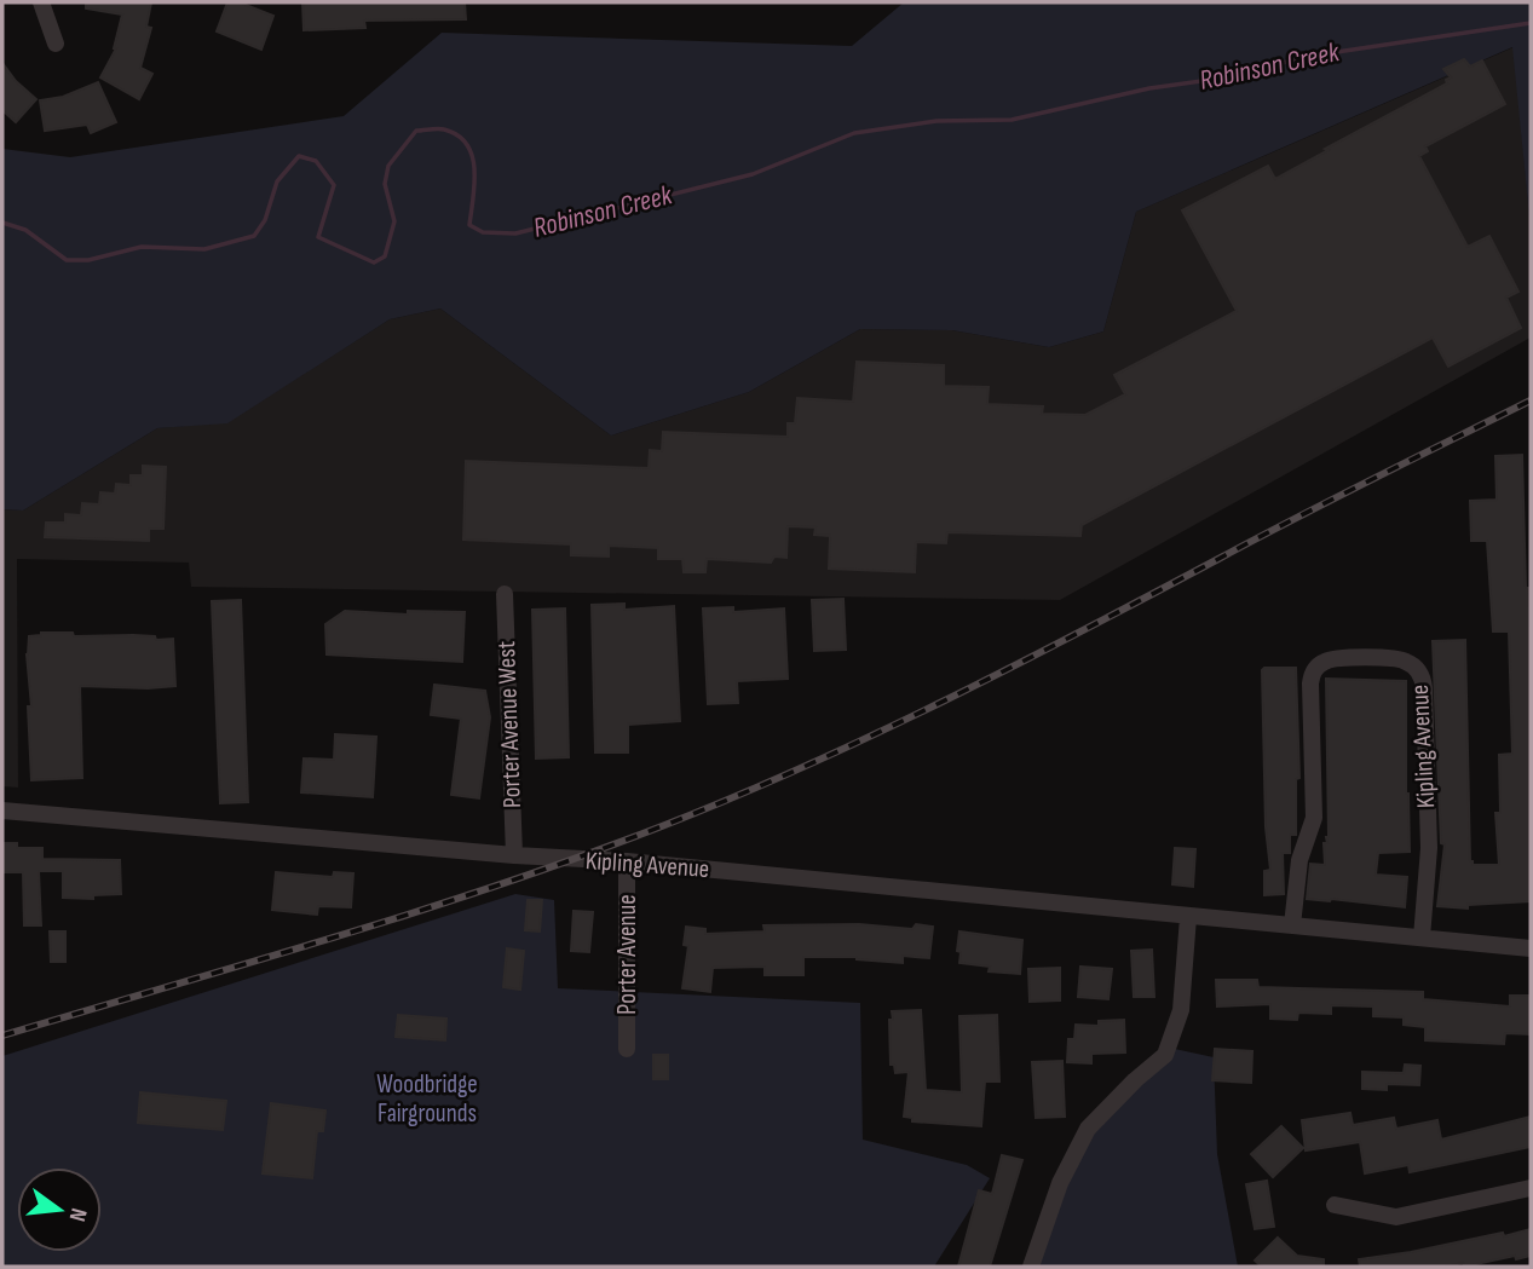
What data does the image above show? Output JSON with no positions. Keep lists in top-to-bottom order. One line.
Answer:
{"streets":{"street":["Porter Avenue West","Kipling Avenue","Porter Avenue"]},"crossings":[["Porter Avenue West","Kipling Avenue"],["Kipling Avenue","Porter Avenue"]],"water":["Robinson Creek"],"parks":["Woodbridge Fairgrounds"],"north":"right"}
